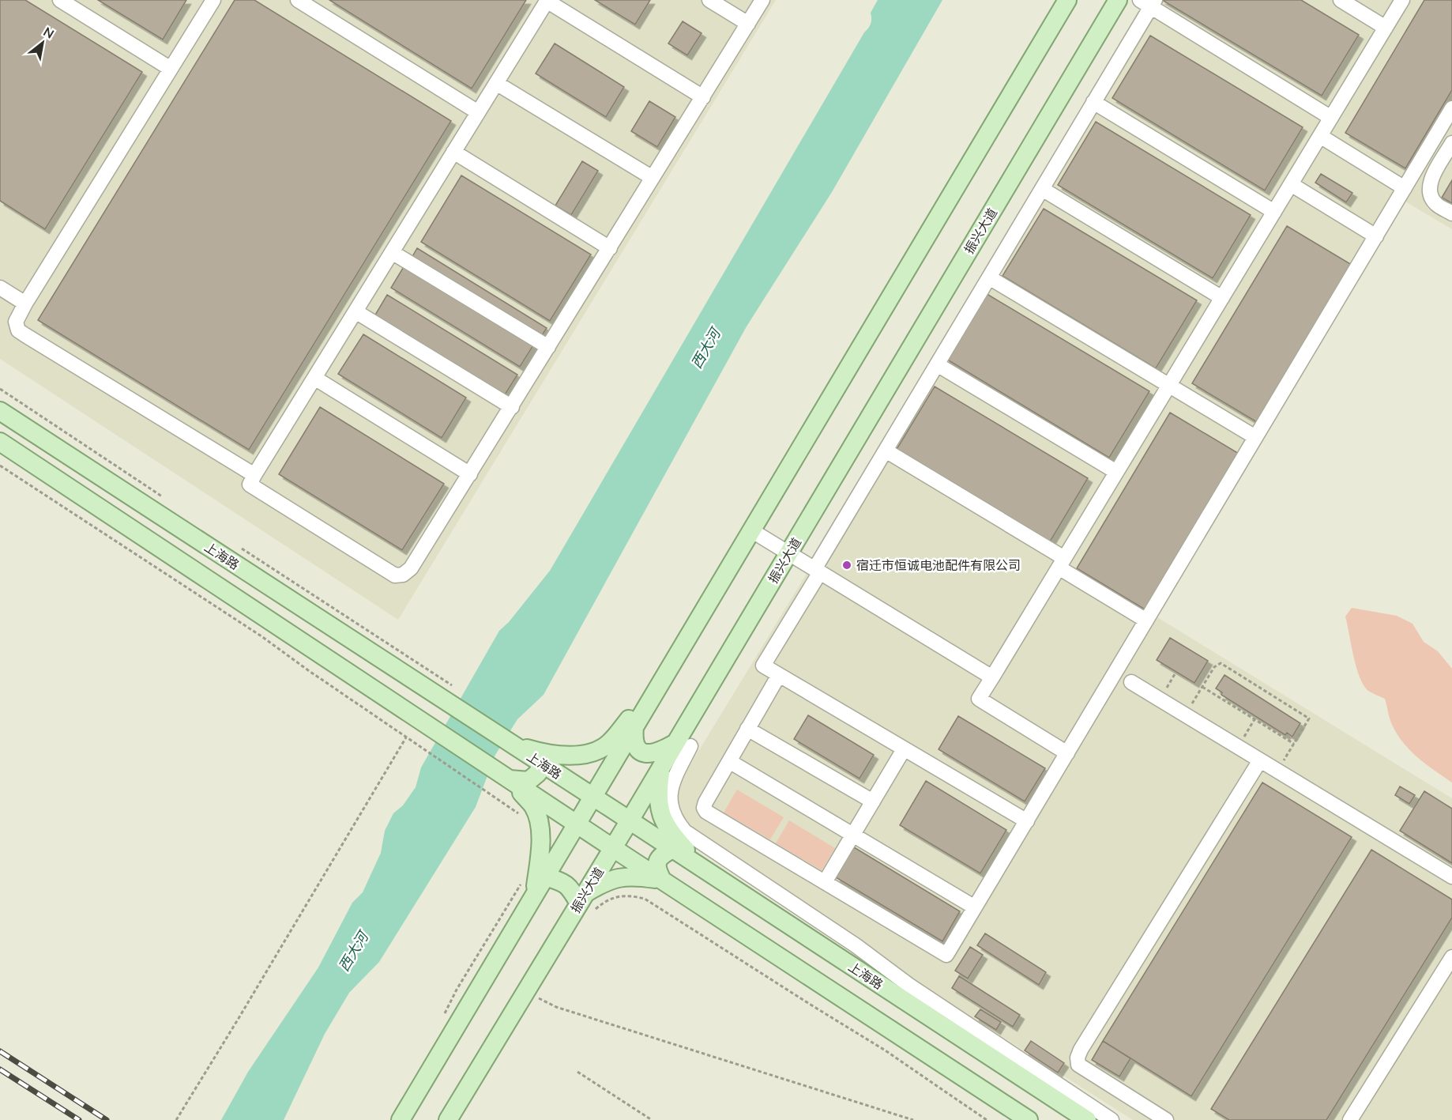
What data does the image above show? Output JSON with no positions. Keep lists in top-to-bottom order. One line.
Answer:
{"streets":{"main road":["振兴大道","上海路"]},"crossings":[["振兴大道","上海路"]],"water":["西大河"],"places":["宿迁市恒诚电池配件有限公司"],"north":"top right"}
